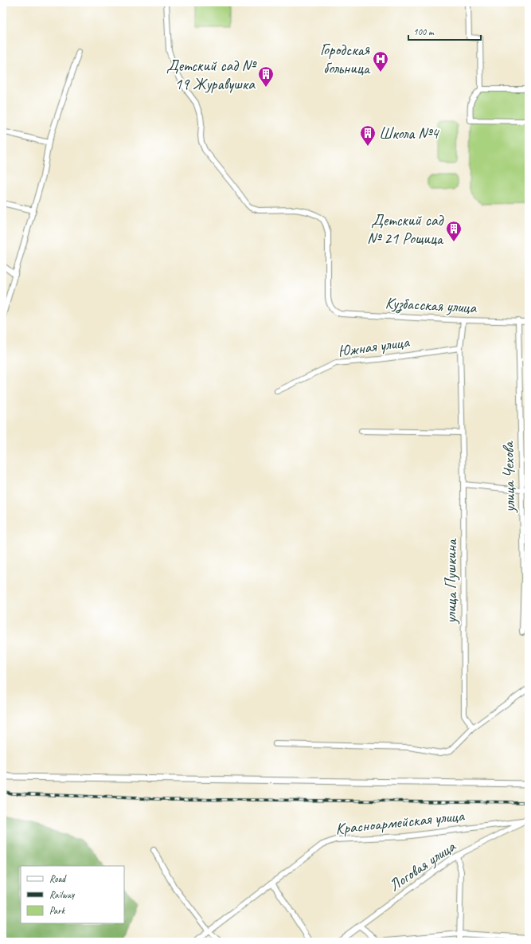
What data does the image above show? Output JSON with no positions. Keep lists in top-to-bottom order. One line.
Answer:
{"streets":{"street":["Кузбасская улица","Южная улица","улица Чехова","улица Пушкина","Красноармейская улица","Логовая улица"]},"crossings":[["Кузбасская улица","улица Чехова"],["Кузбасская улица","улица Пушкина"],["Южная улица","улица Пушкина"],["Красноармейская улица","Логовая улица"]],"places":{"hospital":["Городская больница"],"building":["Детский сад № 19 Журавушка","Школа №4","Детский сад № 21 Рощица"]},"legend":["Road","Railway","Park"],"scale_bar":"100 m"}
